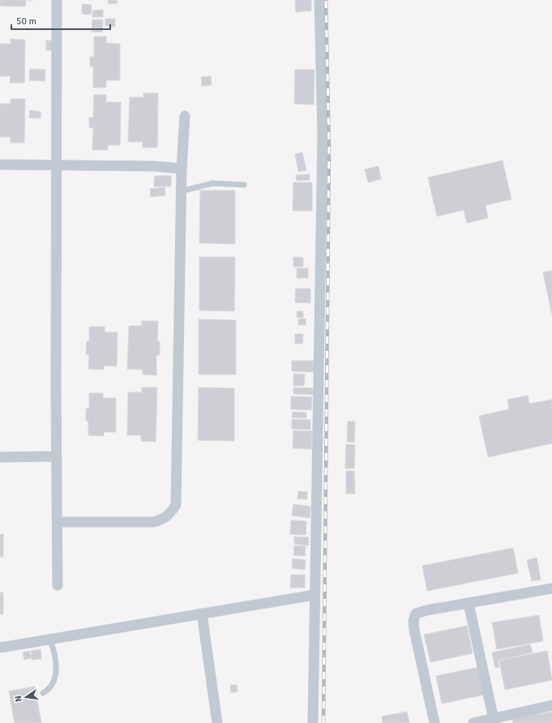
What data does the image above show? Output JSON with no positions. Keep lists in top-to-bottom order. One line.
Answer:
{"scale_bar":"50 m","north":"left"}
